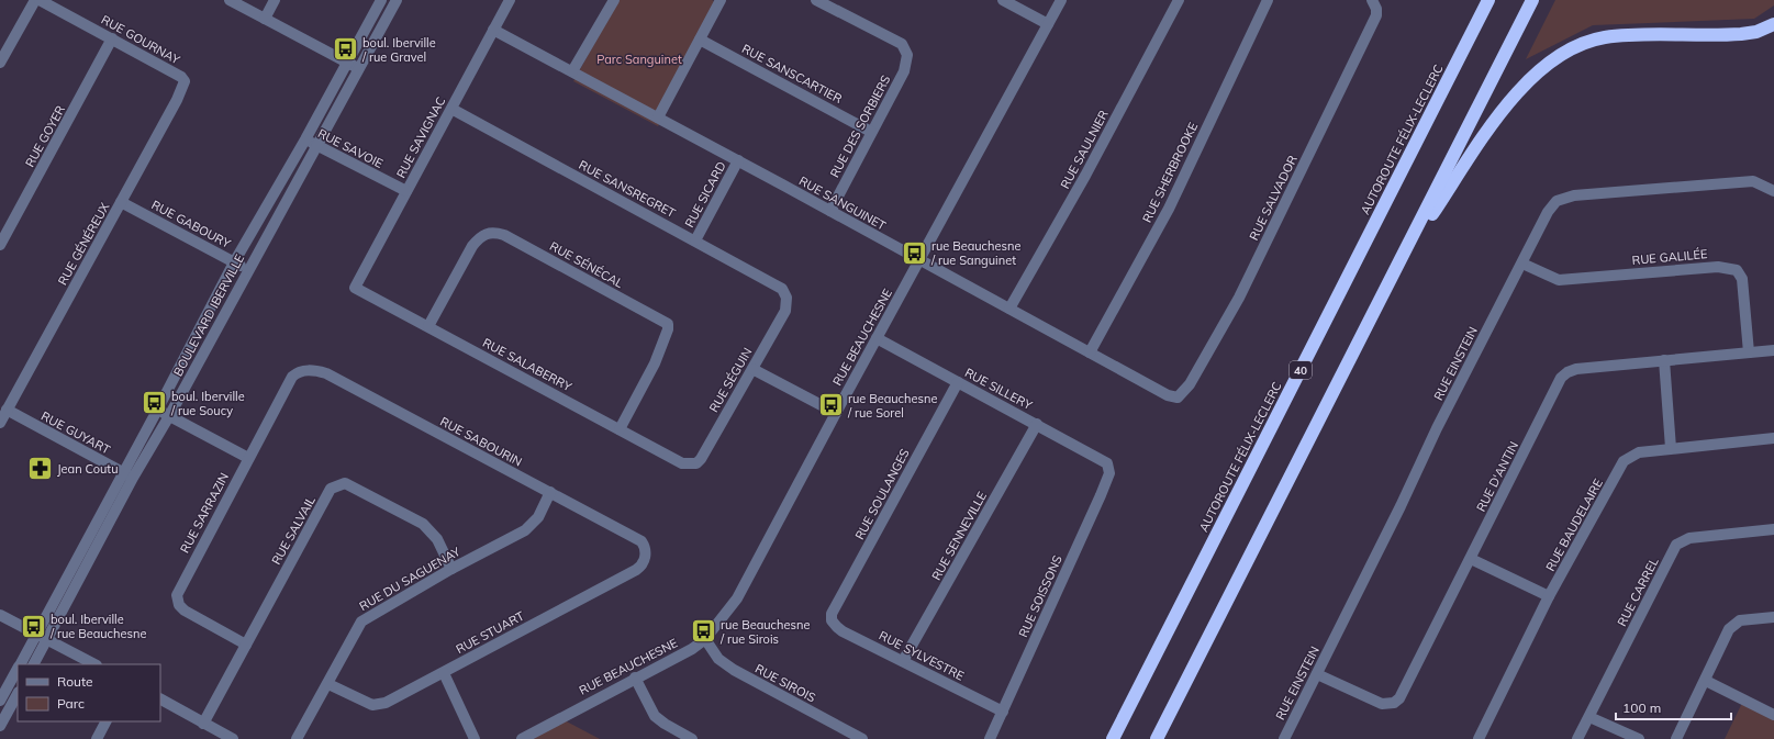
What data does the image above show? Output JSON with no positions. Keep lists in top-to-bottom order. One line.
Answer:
{"streets":{"highway":["AUTOROUTE FÉLIX-LECLERC","40"],"street":["RUE GOURNAY","RUE SANSCARTIER","RUE DES SORBIERS","RUE GOYER","RUE SAVIGNAC","RUE SAVOIE","RUE SAULNIER","RUE SHERBROOKE","RUE SANSREGRET","RUE SICARD","RUE SALVADOR","RUE SANGUINET","RUE GABOURY","RUE GÉNÉREUX","RUE GALILÉE","RUE SÉNÉCAL","BOULEVARD IBERVILLE","RUE BEAUCHESNE","RUE EINSTEIN","RUE SALABERRY","RUE SÉGUIN","RUE SILLERY","RUE GUYART","RUE SABOURIN","RUE D'ANTIN","RUE SOULANGES","RUE SARRAZIN","RUE BAUDELAIRE","RUE SALVAIL","RUE SENNEVILLE","RUE DU SAGUENAY","RUE CARREL","RUE SOISSONS","RUE STUART","RUE SYLVESTRE","RUE SIROIS"]},"crossings":[["RUE GOURNAY","RUE GOYER"],["RUE GOURNAY","RUE GÉNÉREUX"],["RUE SANSCARTIER","RUE DES SORBIERS"],["RUE DES SORBIERS","RUE SANGUINET"],["RUE SAVIGNAC","RUE SAVOIE"],["RUE SAVIGNAC","RUE SANSREGRET"],["RUE SAVIGNAC","RUE SANGUINET"],["RUE SAVIGNAC","RUE SALABERRY"],["RUE SAVOIE","BOULEVARD IBERVILLE"],["RUE SAULNIER","RUE SANGUINET"],["RUE SHERBROOKE","RUE SANGUINET"],["RUE SANSREGRET","RUE SICARD"],["RUE SANSREGRET","RUE SÉGUIN"],["RUE SICARD","RUE SANGUINET"],["RUE SALVADOR","RUE SANGUINET"],["RUE SANGUINET","RUE BEAUCHESNE"],["RUE GABOURY","RUE GÉNÉREUX"],["RUE GABOURY","BOULEVARD IBERVILLE"],["RUE GÉNÉREUX","RUE GUYART"],["RUE GALILÉE","RUE EINSTEIN"],["RUE GALILÉE","RUE D'ANTIN"],["RUE SÉNÉCAL","RUE SALABERRY"],["BOULEVARD IBERVILLE","RUE GUYART"],["RUE BEAUCHESNE","RUE SILLERY"],["RUE BEAUCHESNE","RUE SIROIS"],["RUE EINSTEIN","RUE D'ANTIN"],["RUE SALABERRY","RUE SÉGUIN"],["RUE SILLERY","RUE SOULANGES"],["RUE SILLERY","RUE SENNEVILLE"],["RUE SILLERY","RUE SOISSONS"],["RUE SABOURIN","RUE SARRAZIN"],["RUE SABOURIN","RUE DU SAGUENAY"],["RUE SABOURIN","RUE STUART"],["RUE SOULANGES","RUE SYLVESTRE"],["RUE SARRAZIN","RUE SALVAIL"],["RUE SALVAIL","RUE DU SAGUENAY"],["RUE SENNEVILLE","RUE SYLVESTRE"],["RUE DU SAGUENAY","RUE STUART"],["RUE SOISSONS","RUE SYLVESTRE"]],"parks":["Parc Sanguinet"],"places":{"bus stop":["boul. Iberville / rue Gravel","rue Beauchesne / rue Sanguinet","boul. Iberville / rue Soucy","rue Beauchesne / rue Sorel","boul. Iberville / rue Beauchesne","rue Beauchesne / rue Sirois"],"pharmacy":["Jean Coutu"]},"legend":["Route","Parc"],"scale_bar":"100 m"}
